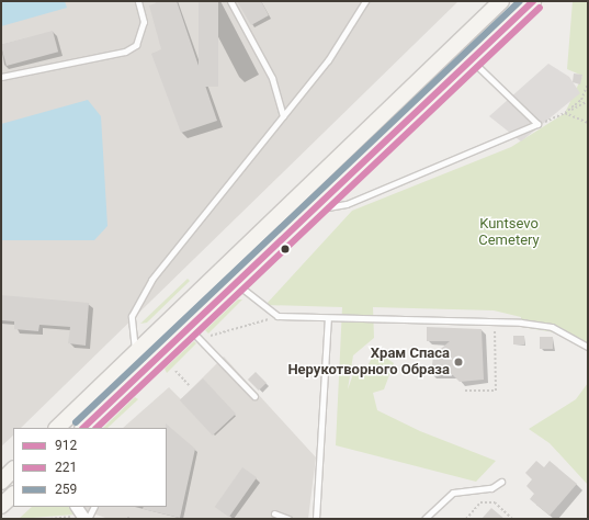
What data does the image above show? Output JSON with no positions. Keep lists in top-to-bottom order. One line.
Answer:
{"parks":["Kuntsevo Cemetery"],"places":["Храм Спаса Нерукотворного Образа"],"lines":["transit line 912","transit line 259","transit line 221"],"legend":["912","221","259"]}
